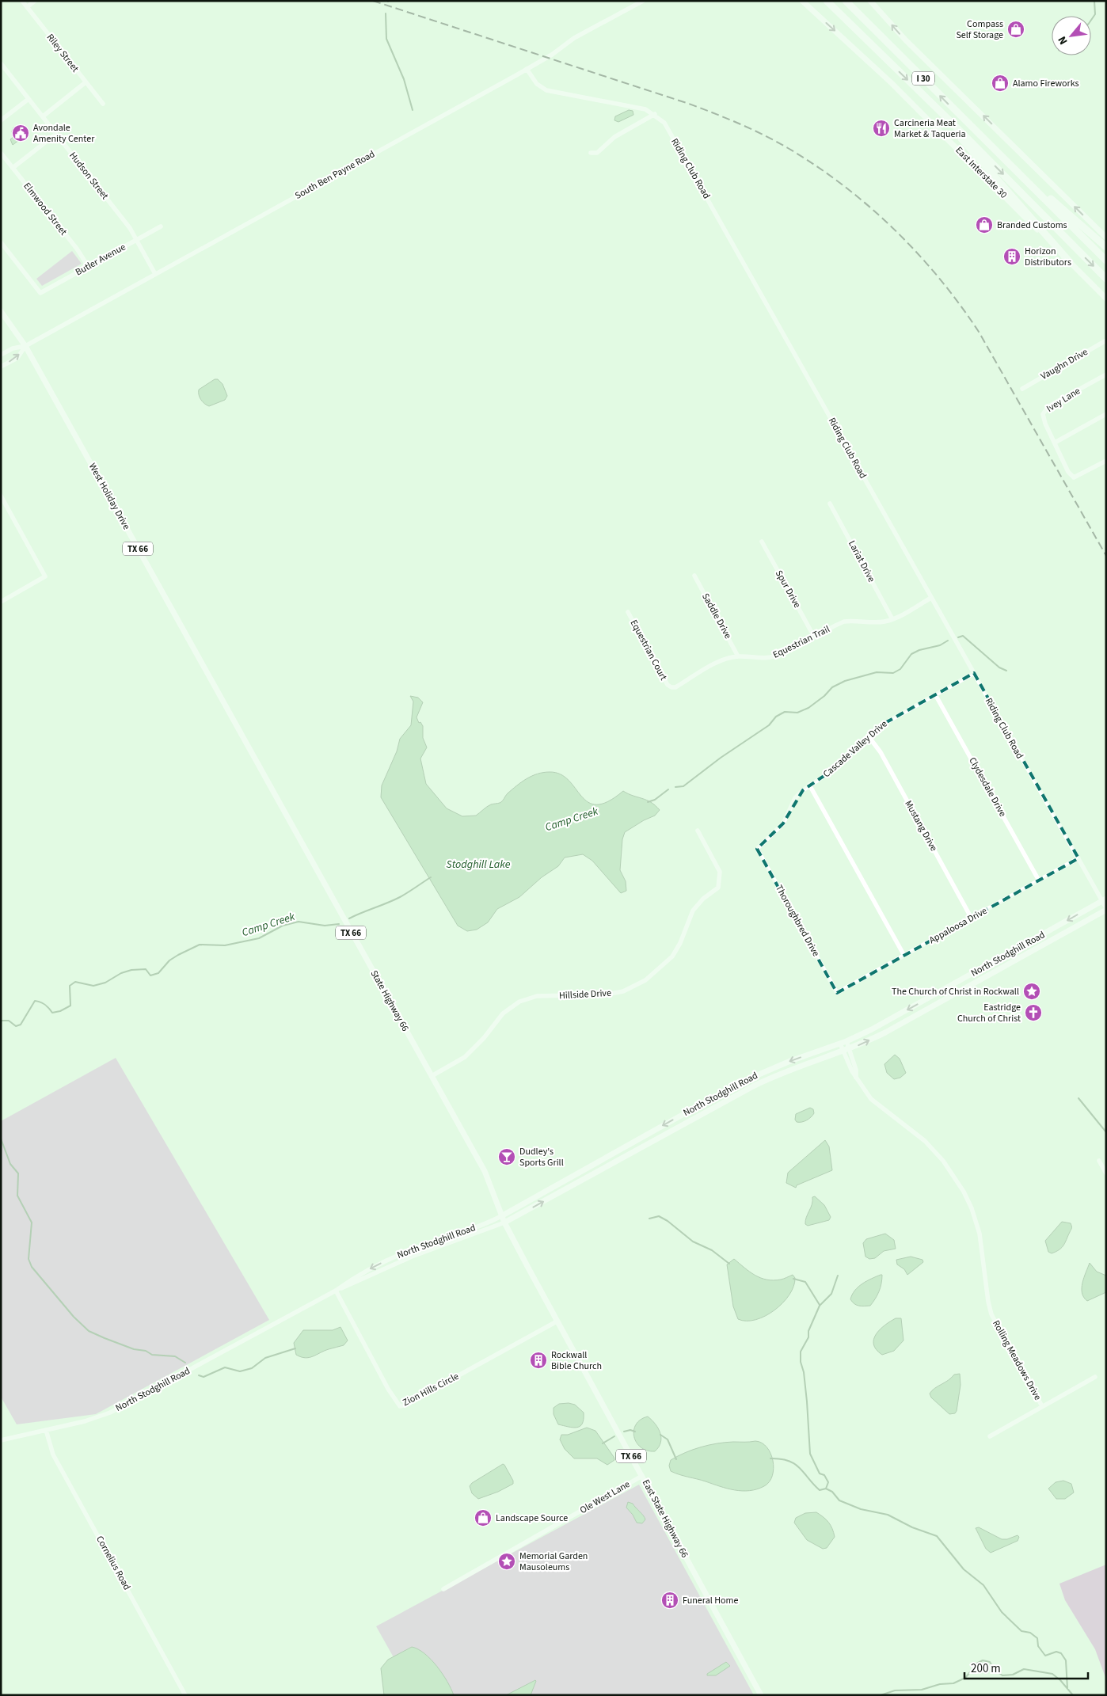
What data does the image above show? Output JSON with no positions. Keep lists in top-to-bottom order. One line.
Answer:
{"streets":{"highway":["I 30"],"main road":["East Interstate 30","West Holiday Drive","TX 66","North Stodghill Road","State Highway 66","East State Highway 66"],"street":["Riley Street","Riding Club Road","South Ben Payne Road","Hudson Street","Elmwood Street","Butler Avenue","Vaughn Drive","Ivey Lane","Lariat Drive","Spur Drive","Saddle Drive","Equestrian Trail","Equestrian Court","Cascade Valley Drive","Clydesdale Drive","Mustang Drive","Thoroughbred Drive","Appaloosa Drive","Hillside Drive","Rolling Meadows Drive","Zion Hills Circle","Ole West Lane","Cornelius Road"]},"crossings":[["Riding Club Road","South Ben Payne Road"],["Riding Club Road","Equestrian Trail"],["Riding Club Road","Cascade Valley Drive"],["Riding Club Road","Appaloosa Drive"],["Riding Club Road","North Stodghill Road"],["South Ben Payne Road","Hudson Street"],["South Ben Payne Road","West Holiday Drive"],["Hudson Street","Butler Avenue"],["Elmwood Street","Butler Avenue"],["West Holiday Drive","State Highway 66"],["Lariat Drive","Equestrian Trail"],["Spur Drive","Equestrian Trail"],["Saddle Drive","Equestrian Trail"],["Equestrian Trail","Equestrian Court"],["Cascade Valley Drive","Clydesdale Drive"],["Cascade Valley Drive","Mustang Drive"],["Cascade Valley Drive","Thoroughbred Drive"],["Clydesdale Drive","Appaloosa Drive"],["Mustang Drive","Appaloosa Drive"],["Thoroughbred Drive","Appaloosa Drive"],["North Stodghill Road","State Highway 66"],["North Stodghill Road","Rolling Meadows Drive"],["North Stodghill Road","Zion Hills Circle"],["North Stodghill Road","East State Highway 66"],["North Stodghill Road","Cornelius Road"],["Hillside Drive","State Highway 66"],["State Highway 66","East State Highway 66"],["Zion Hills Circle","East State Highway 66"],["Ole West Lane","East State Highway 66"]],"water":["Camp Creek","Stodghill Lake"],"places":{"shop":["Compass Self Storage","Alamo Fireworks","Branded Customs","Landscape Source"],"restaurant":["Carcineria Meat Market & Taqueria"],"public building":["Avondale Amenity Center"],"building":["Horizon Distributors","Rockwall Bible Church","Funeral Home"],"place":["The Church of Christ in Rockwall","Memorial Garden Mausoleums"],"church":["Eastridge Church of Christ"],"bar":["Dudley's Sports Grill"]},"scale_bar":"200 m","north":"bottom left"}
